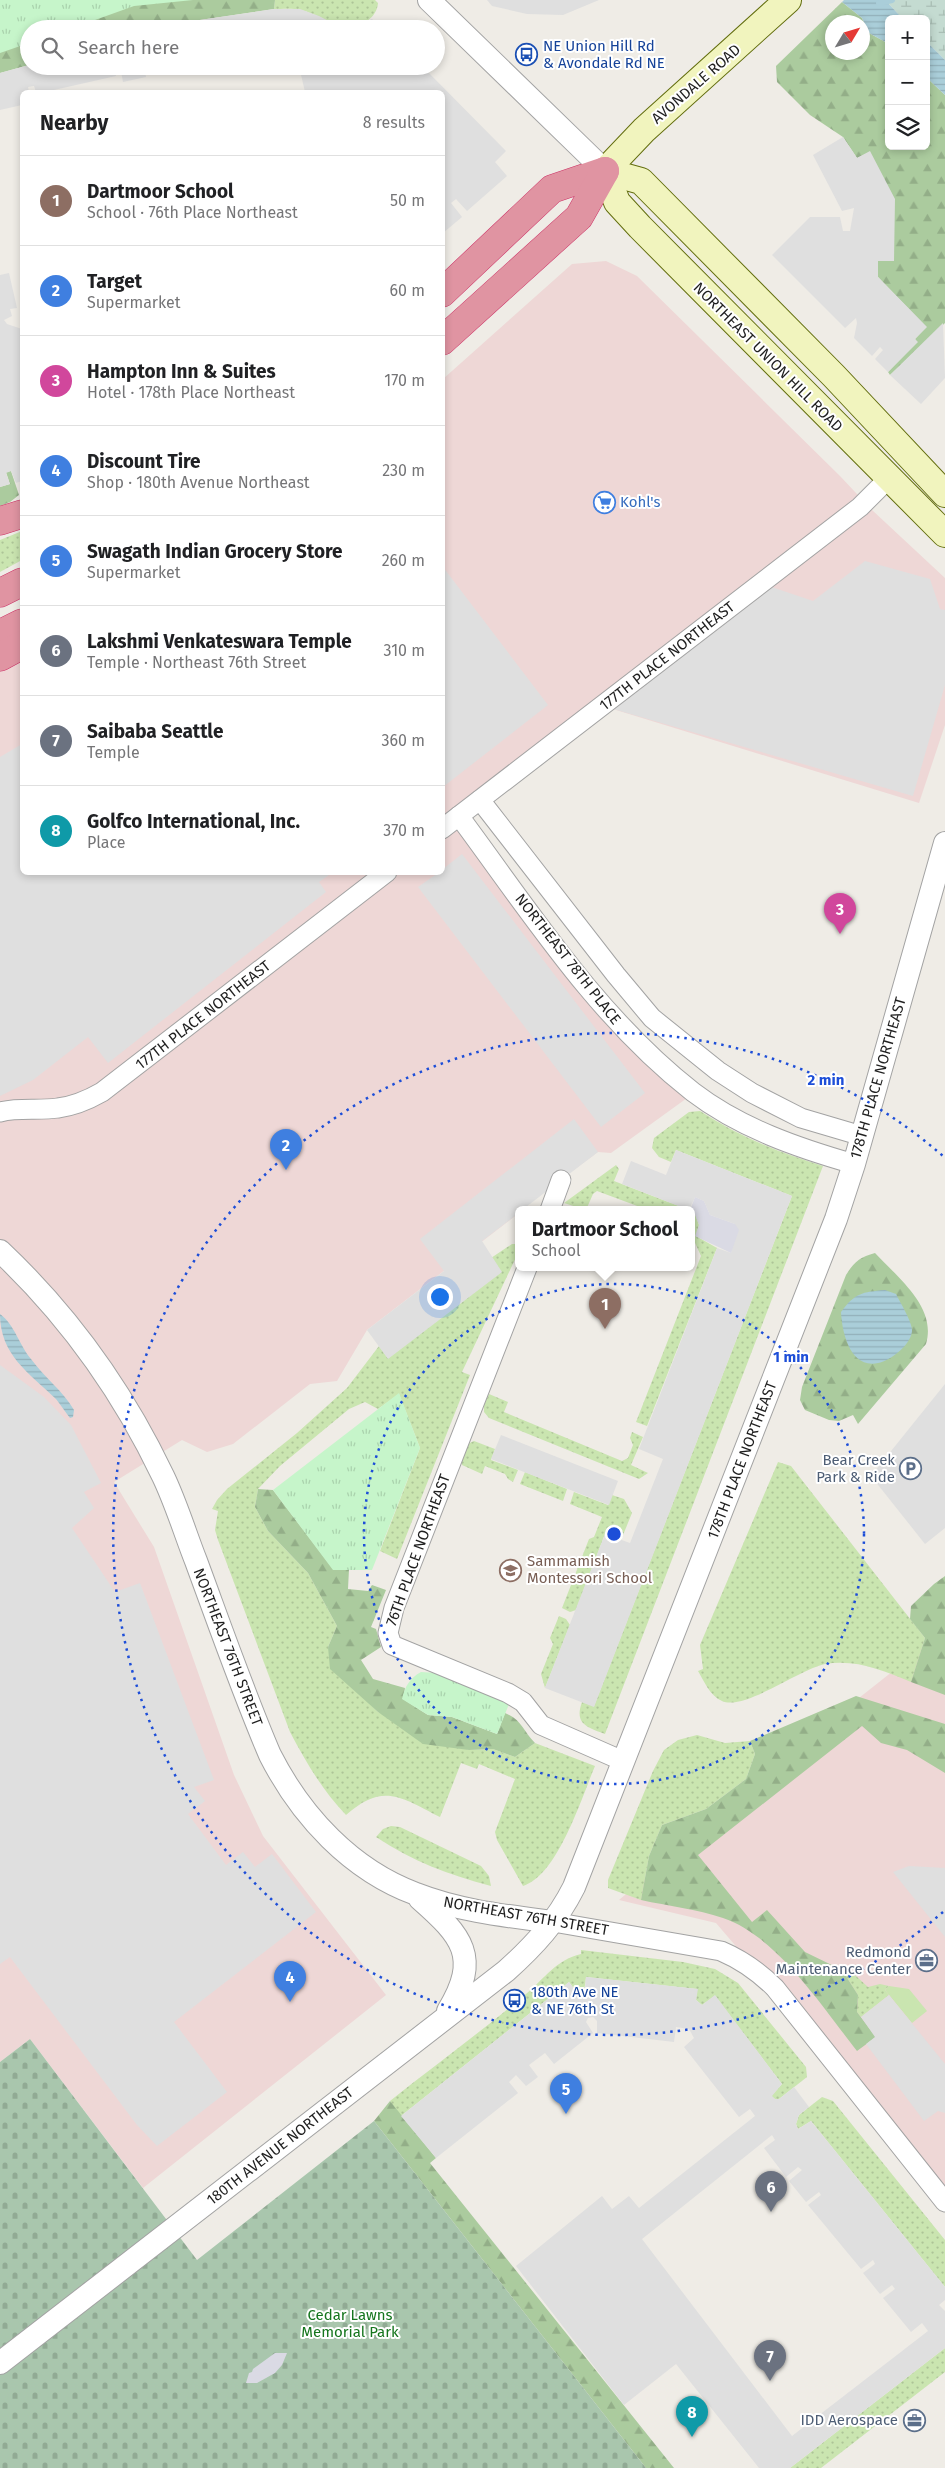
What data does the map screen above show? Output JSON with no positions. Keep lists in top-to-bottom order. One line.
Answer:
{"streets":{"main road":["AVONDALE ROAD","NORTHEAST UNION HILL ROAD"],"street":["177TH PLACE NORTHEAST","NORTHEAST 78TH PLACE","178TH PLACE NORTHEAST","76TH PLACE NORTHEAST","NORTHEAST 76TH STREET","180TH AVENUE NORTHEAST"]},"crossings":[["AVONDALE ROAD","NORTHEAST UNION HILL ROAD"],["NORTHEAST UNION HILL ROAD","177TH PLACE NORTHEAST"],["177TH PLACE NORTHEAST","NORTHEAST 78TH PLACE"],["NORTHEAST 78TH PLACE","178TH PLACE NORTHEAST"],["178TH PLACE NORTHEAST","76TH PLACE NORTHEAST"],["178TH PLACE NORTHEAST","NORTHEAST 76TH STREET"],["178TH PLACE NORTHEAST","180TH AVENUE NORTHEAST"],["NORTHEAST 76TH STREET","180TH AVENUE NORTHEAST"]],"parks":["Cedar Lawns Memorial Park"],"places":{"bus stop":["NE Union Hill Rd & Avondale Rd NE","180th Ave NE & NE 76th St"],"supermarket":["Kohl's"],"parking":["Bear Creek Park & Ride"],"school or university":["Sammamish Montessori School"],"office":["Redmond Maintenance Center","IDD Aerospace"]},"north":"top right","page":{"map_buttons":["+","−"],"search":"Search here","heading":["Nearby","8 results"],"list":[{"mark":"1","name":"Dartmoor School","note":"School · 76th Place Northeast","value":"50 m"},{"mark":"2","name":"Target","note":"Supermarket","value":"60 m"},{"mark":"3","name":"Hampton Inn & Suites","note":"Hotel · 178th Place Northeast","value":"170 m"},{"mark":"4","name":"Discount Tire","note":"Shop · 180th Avenue Northeast","value":"230 m"},{"mark":"5","name":"Swagath Indian Grocery Store","note":"Supermarket","value":"260 m"},{"mark":"6","name":"Lakshmi Venkateswara Temple","note":"Temple · Northeast 76th Street","value":"310 m"},{"mark":"7","name":"Saibaba Seattle","note":"Temple","value":"360 m"},{"mark":"8","name":"Golfco International, Inc.","note":"Place","value":"370 m"}],"pins":["3","2","1","4","5","6","7","8"],"popup":["Dartmoor School","School"]},"rings":["2 min","1 min"]}
